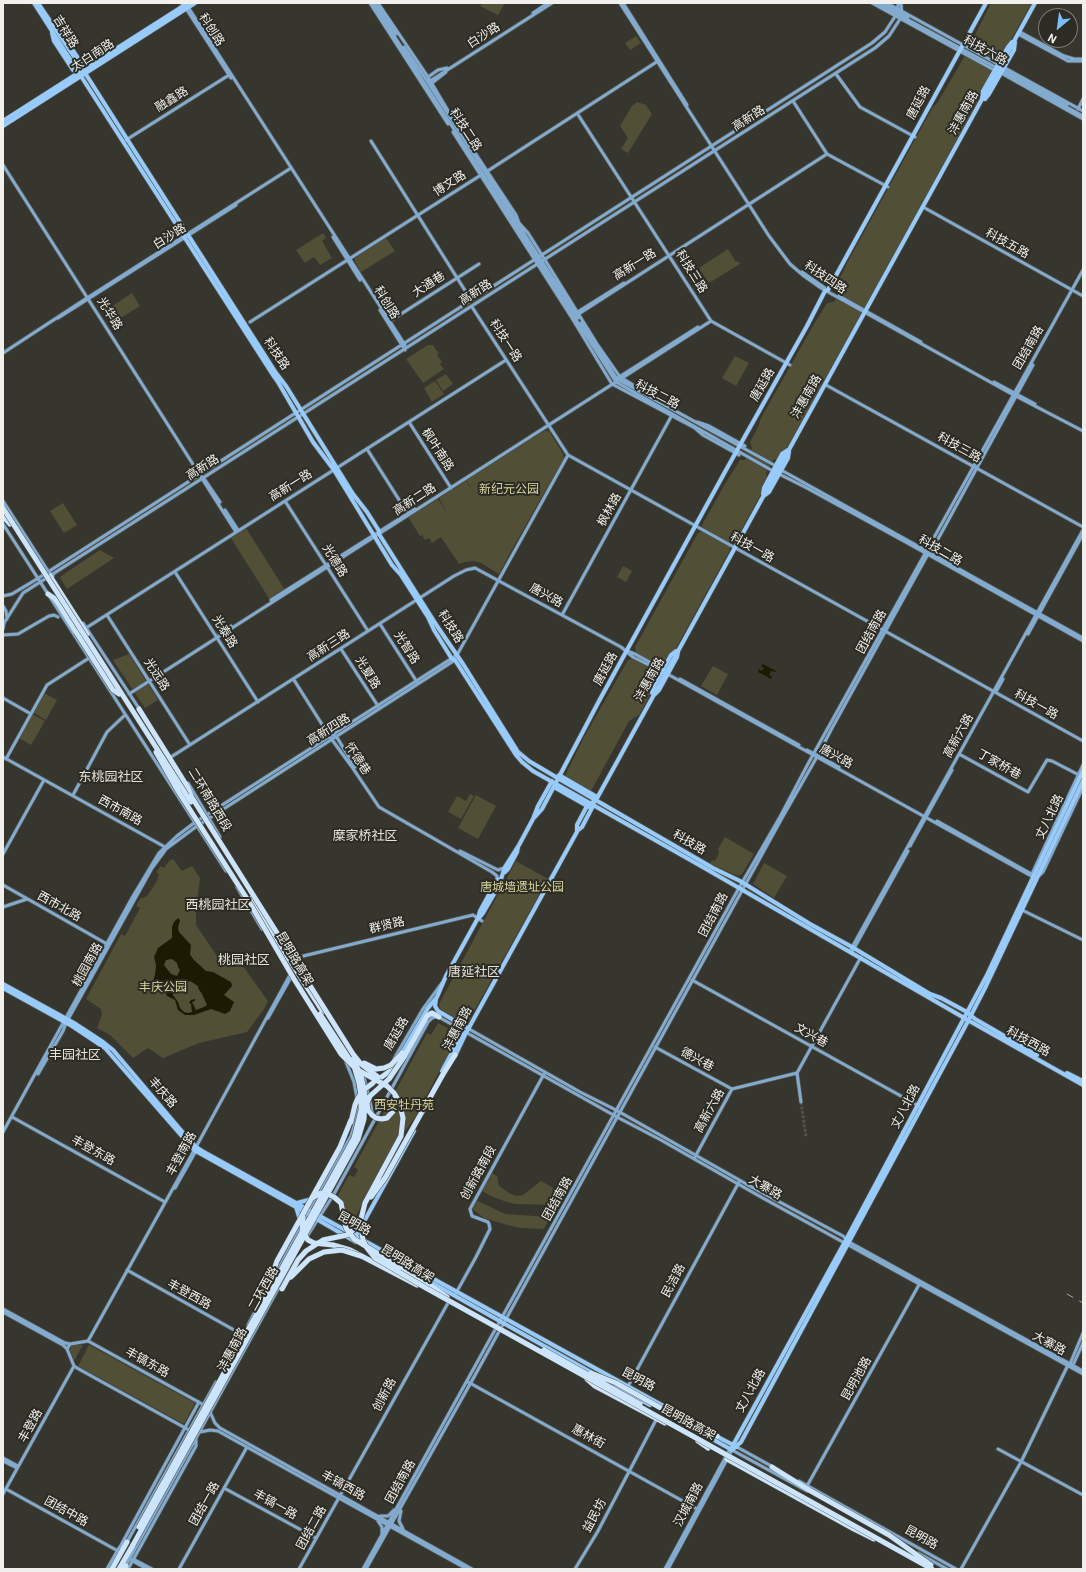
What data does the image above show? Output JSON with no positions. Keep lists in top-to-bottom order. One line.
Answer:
{"streets":{"highway":["二环南路西段","昆明路高架","二环西路"],"main road":["吉祥路","太白南路","唐延路","沣惠南路","科技路","丈八北路","科技西路","丰庆路","昆明路"],"street":["科创路","白沙路","科技六路","融鑫路","高新路","科技二路","博文路","科技五路","高新一路","科技三路","科技四路","大通巷","光华路","科技一路","团结南路","枫叶南路","高新二路","枫林路","光德路","唐兴路","光泰路","高新三路","光智路","光夏路","光远路","高新四路","高新六路","怀德巷","丁家桥巷","西市南路","西市北路","群贤路","桃园南路","文兴巷","德兴巷","丰登东路","丰登南路","创新路南段","大寨路","民洁路","丰登西路","丰镐东路","昆明池路","创新路","丰登路","惠林街","丰镐西路","团结一路","丰镐一路","汉城南路","团结中路","益民坊","团结二路"]},"crossings":[["科创路","白沙路"],["科创路","太白南路"],["科创路","融鑫路"],["科创路","高新路"],["科创路","博文路"],["科创路","大通巷"],["吉祥路","太白南路"],["吉祥路","科技路"],["白沙路","科技二路"],["白沙路","光华路"],["白沙路","科技路"],["科技六路","唐延路"],["科技六路","沣惠南路"],["太白南路","科技路"],["融鑫路","科技路"],["唐延路","沣惠南路"],["唐延路","科技二路"],["唐延路","科技三路"],["唐延路","科技四路"],["唐延路","科技一路"],["唐延路","科技路"],["唐延路","唐兴路"],["唐延路","怀德巷"],["唐延路","二环南路西段"],["唐延路","群贤路"],["沣惠南路","科技二路"],["沣惠南路","科技五路"],["沣惠南路","科技三路"],["沣惠南路","科技四路"],["沣惠南路","科技一路"],["沣惠南路","科技路"],["沣惠南路","唐兴路"],["沣惠南路","二环南路西段"],["沣惠南路","丰庆路"],["沣惠南路","大寨路"],["沣惠南路","昆明路"],["沣惠南路","二环西路"],["沣惠南路","丰登西路"],["沣惠南路","丰镐东路"],["沣惠南路","丰镐西路"],["沣惠南路","团结中路"],["高新路","科技二路"],["高新路","科技三路"],["高新路","科技四路"],["高新路","光华路"],["高新路","科技一路"],["高新路","科技路"],["高新路","二环南路西段"],["科技二路","博文路"],["科技二路","高新一路"],["科技二路","团结南路"],["科技二路","高新二路"],["科技二路","枫林路"],["科技二路","高新六路"],["博文路","科技三路"],["博文路","科技四路"],["科技五路","团结南路"],["高新一路","科技三路"],["高新一路","科技四路"],["高新一路","光华路"],["高新一路","科技一路"],["高新一路","科技路"],["高新一路","枫叶南路"],["高新一路","光德路"],["高新一路","光泰路"],["高新一路","光远路"],["高新一路","二环南路西段"],["科技三路","团结南路"],["科技三路","高新二路"],["科技三路","高新六路"],["科技四路","团结南路"],["科技一路","团结南路"],["科技一路","高新二路"],["科技一路","枫林路"],["科技一路","高新四路"],["科技一路","高新六路"],["团结南路","科技路"],["团结南路","唐兴路"],["团结南路","文兴巷"],["团结南路","德兴巷"],["团结南路","大寨路"],["团结南路","昆明路"],["团结南路","惠林街"],["团结南路","丰镐西路"],["科技路","高新二路"],["科技路","高新三路"],["科技路","高新四路"],["科技路","高新六路"],["科技路","丈八北路"],["科技路","科技西路"],["枫叶南路","高新二路"],["高新二路","光德路"],["高新二路","光泰路"],["高新二路","光远路"],["高新二路","二环南路西段"],["枫林路","唐兴路"],["光德路","高新三路"],["唐兴路","高新三路"],["唐兴路","高新四路"],["唐兴路","高新六路"],["唐兴路","丈八北路"],["光泰路","高新三路"],["高新三路","光智路"],["高新三路","光夏路"],["高新三路","光远路"],["高新三路","高新四路"],["高新三路","二环南路西段"],["光智路","高新四路"],["光夏路","高新四路"],["高新四路","怀德巷"],["高新四路","二环南路西段"],["高新四路","桃园南路"],["高新六路","丁家桥巷"],["高新六路","德兴巷"],["高新六路","大寨路"],["丁家桥巷","丈八北路"],["二环南路西段","群贤路"],["二环南路西段","昆明路高架"],["二环南路西段","桃园南路"],["二环南路西段","丰登南路"],["二环南路西段","二环西路"],["西市南路","桃园南路"],["丈八北路","文兴巷"],["丈八北路","科技西路"],["丈八北路","大寨路"],["丈八北路","昆明路"],["丈八北路","汉城南路"],["西市北路","桃园南路"],["桃园南路","丰庆路"],["桃园南路","丰登东路"],["丰庆路","丰登南路"],["丰庆路","昆明路"],["丰登东路","丰登南路"],["丰登南路","丰登西路"],["丰登南路","丰镐东路"],["创新路南段","大寨路"],["创新路南段","昆明路"],["大寨路","民洁路"],["大寨路","昆明池路"],["昆明路","民洁路"],["昆明路","昆明池路"],["昆明路","汉城南路"],["创新路","丰镐西路"],["创新路","团结二路"],["丰登路","团结中路"],["惠林街","汉城南路"],["惠林街","益民坊"],["丰镐西路","团结一路"],["丰镐西路","团结二路"],["团结一路","丰镐一路"],["丰镐一路","团结二路"]],"districts":["东桃园社区","糜家桥社区","西桃园社区","桃园社区","唐延社区","丰园社区"],"parks":["新纪元公园","唐城墙遗址公园","丰庆公园","西安牡丹苑"],"north":"bottom left"}
